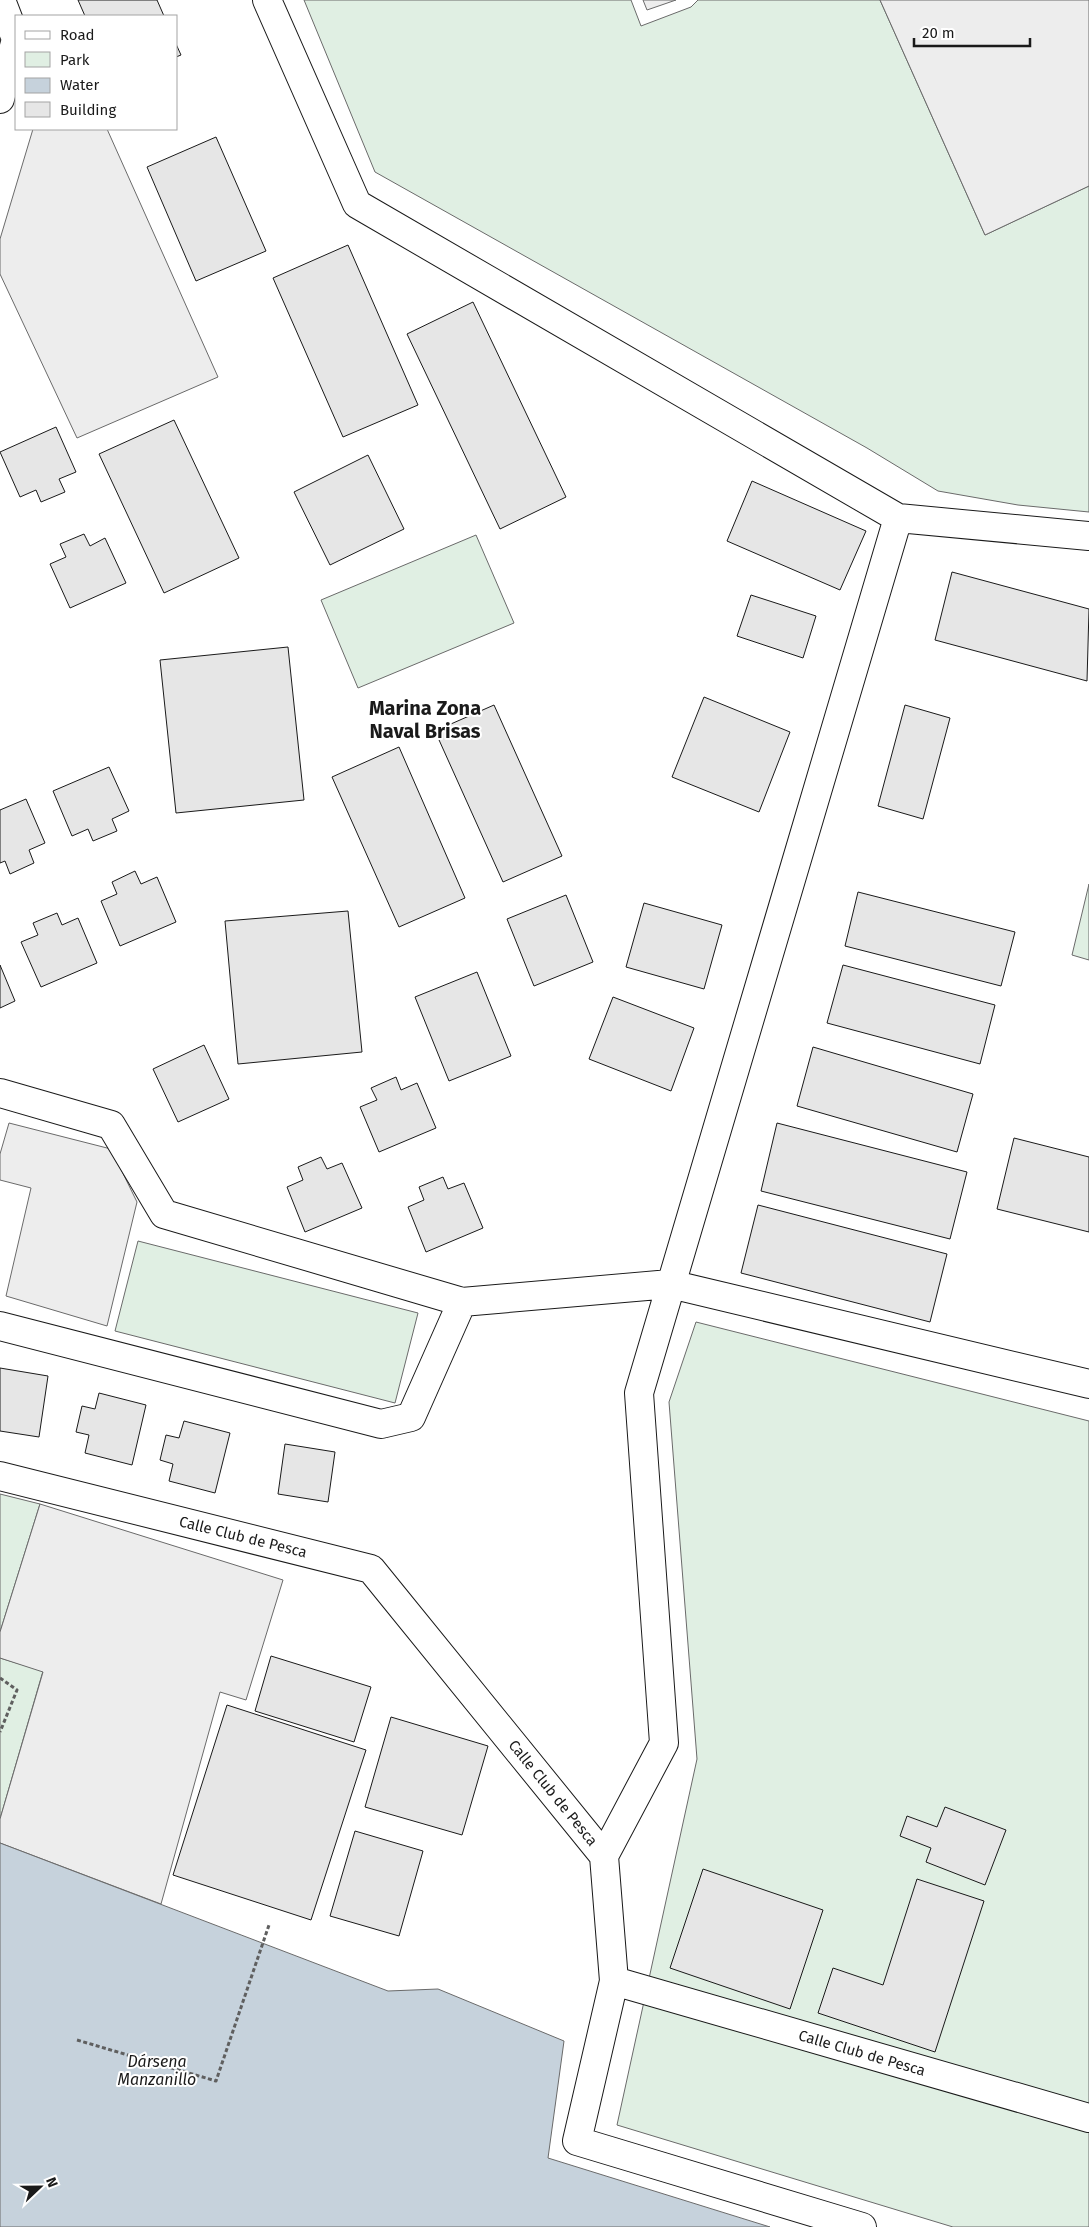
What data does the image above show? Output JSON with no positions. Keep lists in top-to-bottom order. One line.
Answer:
{"streets":{"lane":["Calle Club de Pesca"]},"districts":["Marina Zona Naval Brisas"],"water":["Dársena Manzanillo"],"legend":["Road","Park","Water","Building"],"scale_bar":"20 m","north":"right"}
